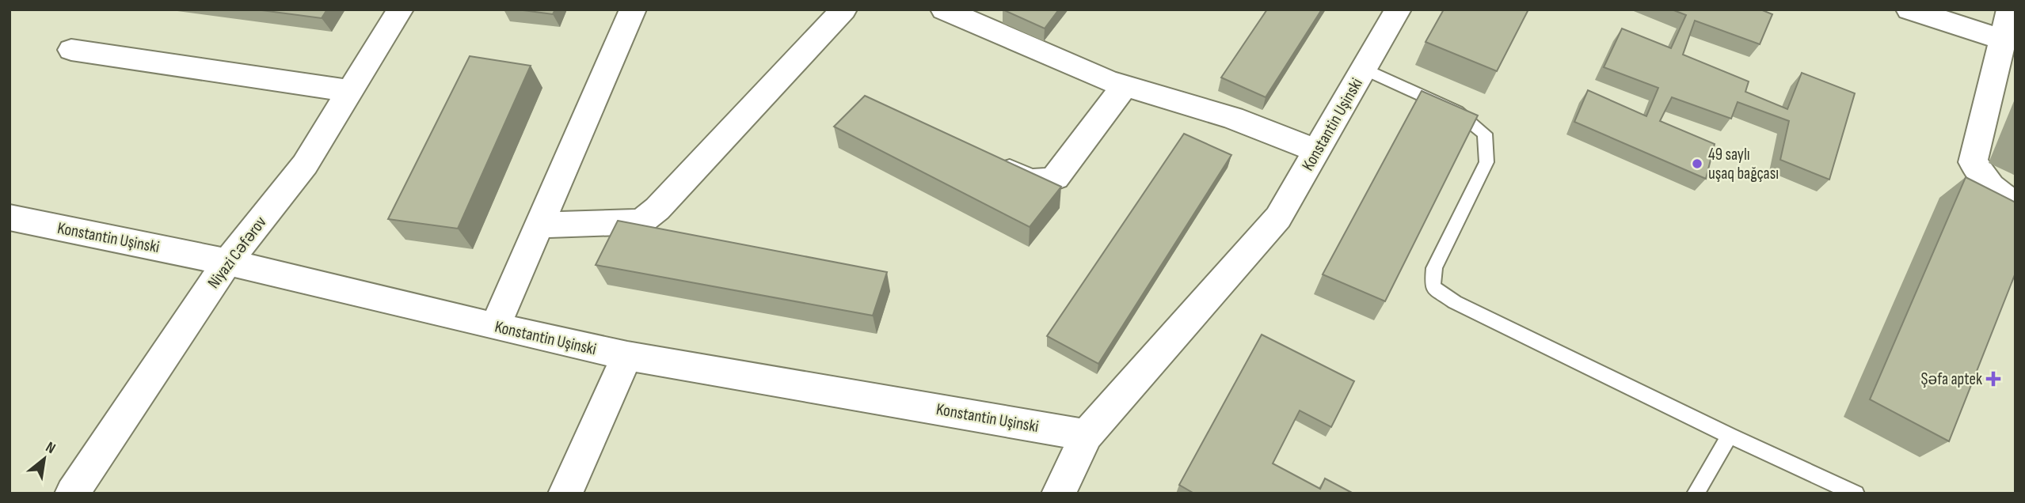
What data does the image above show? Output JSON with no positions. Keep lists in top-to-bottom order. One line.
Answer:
{"streets":{"street":["Konstantin Uşinski","Niyazi Cəfərov"]},"crossings":[["Konstantin Uşinski","Niyazi Cəfərov"]],"places":{"other":["49 saylı uşaq bağçası"],"health":["Şəfa aptek"]},"north":"top right"}
